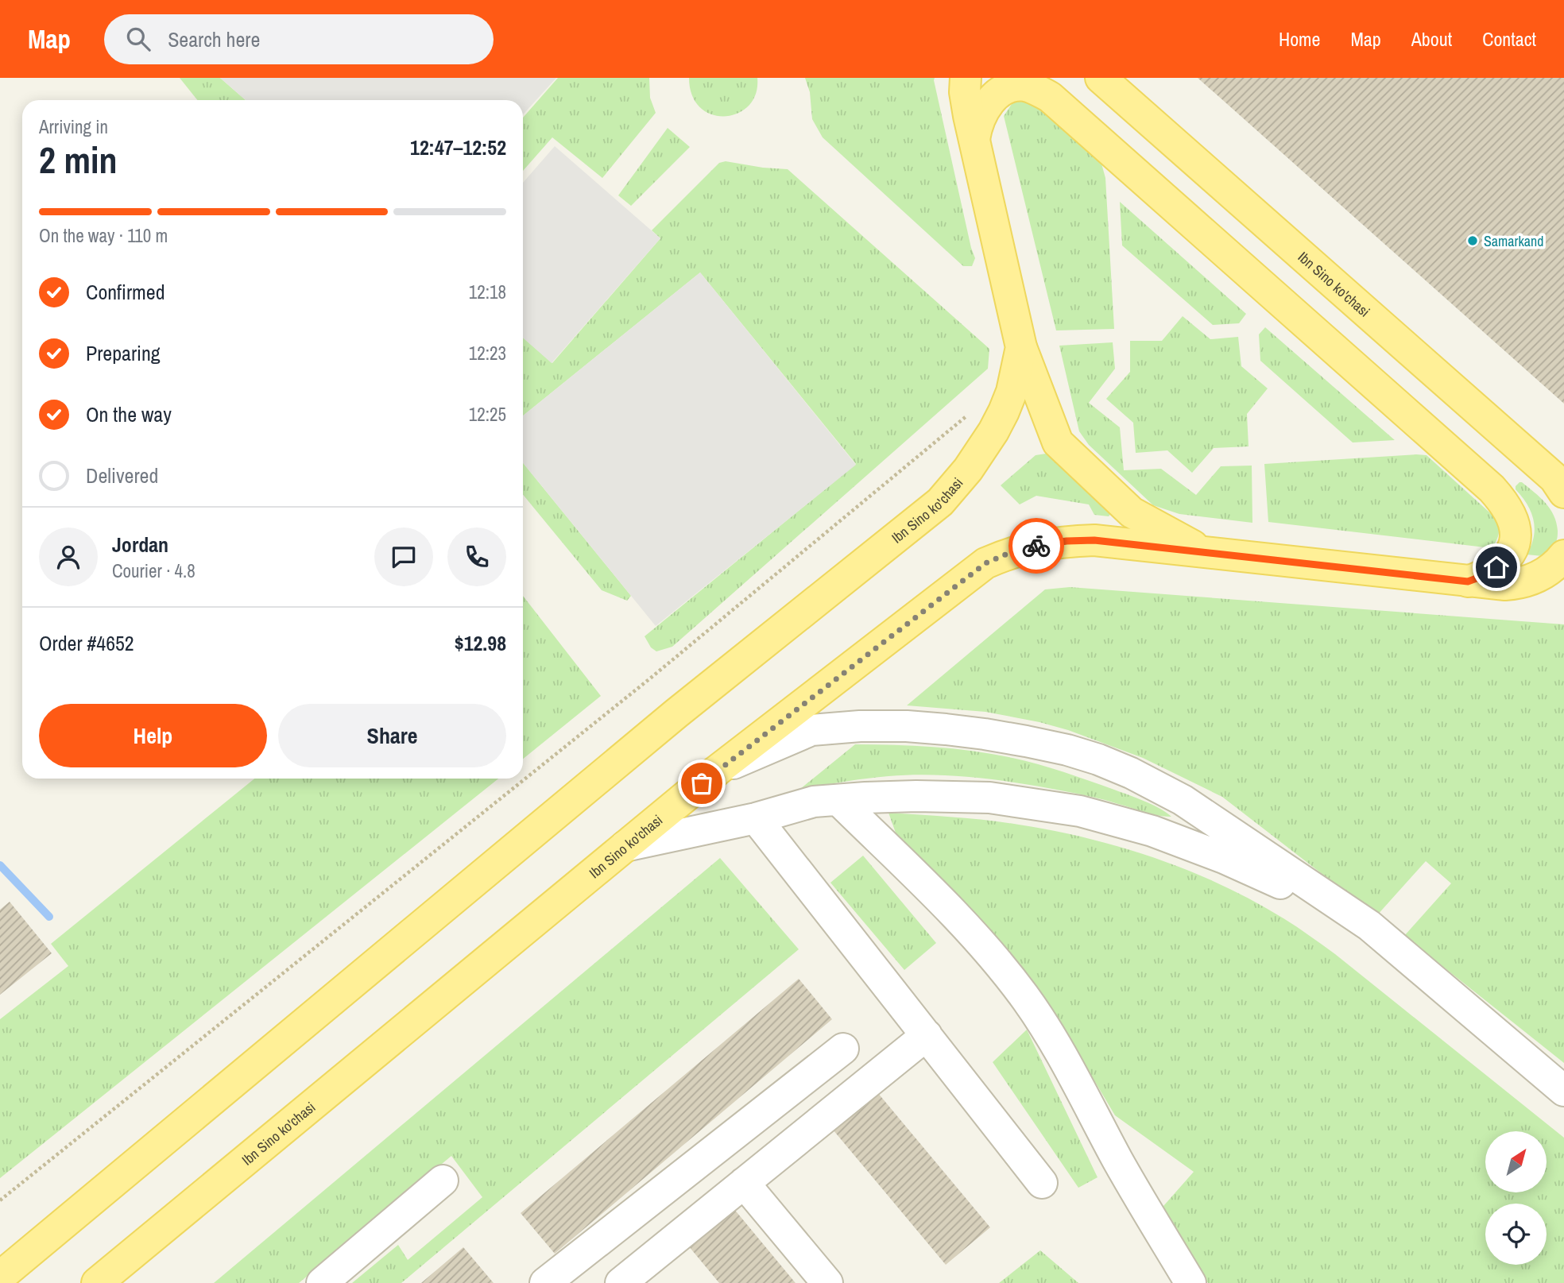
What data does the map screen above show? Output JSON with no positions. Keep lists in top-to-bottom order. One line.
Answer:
{"streets":{"main road":["Ibn Sino ko'chasi"]},"places":["Samarkand"],"north":"top right","page":{"header":"Map","search":"Search here","nav":["Home","Map","About","Contact"],"heading":["2 min","Arriving in","12:47–12:52"],"panel":["Jordan","Courier · 4.8","Order #4652","$12.98"],"bar":"On the way · 110 m","list":[["Confirmed","12:18"],["Preparing","12:23"],["On the way","12:25"],"Delivered"],"buttons":["Help","Share"]}}
